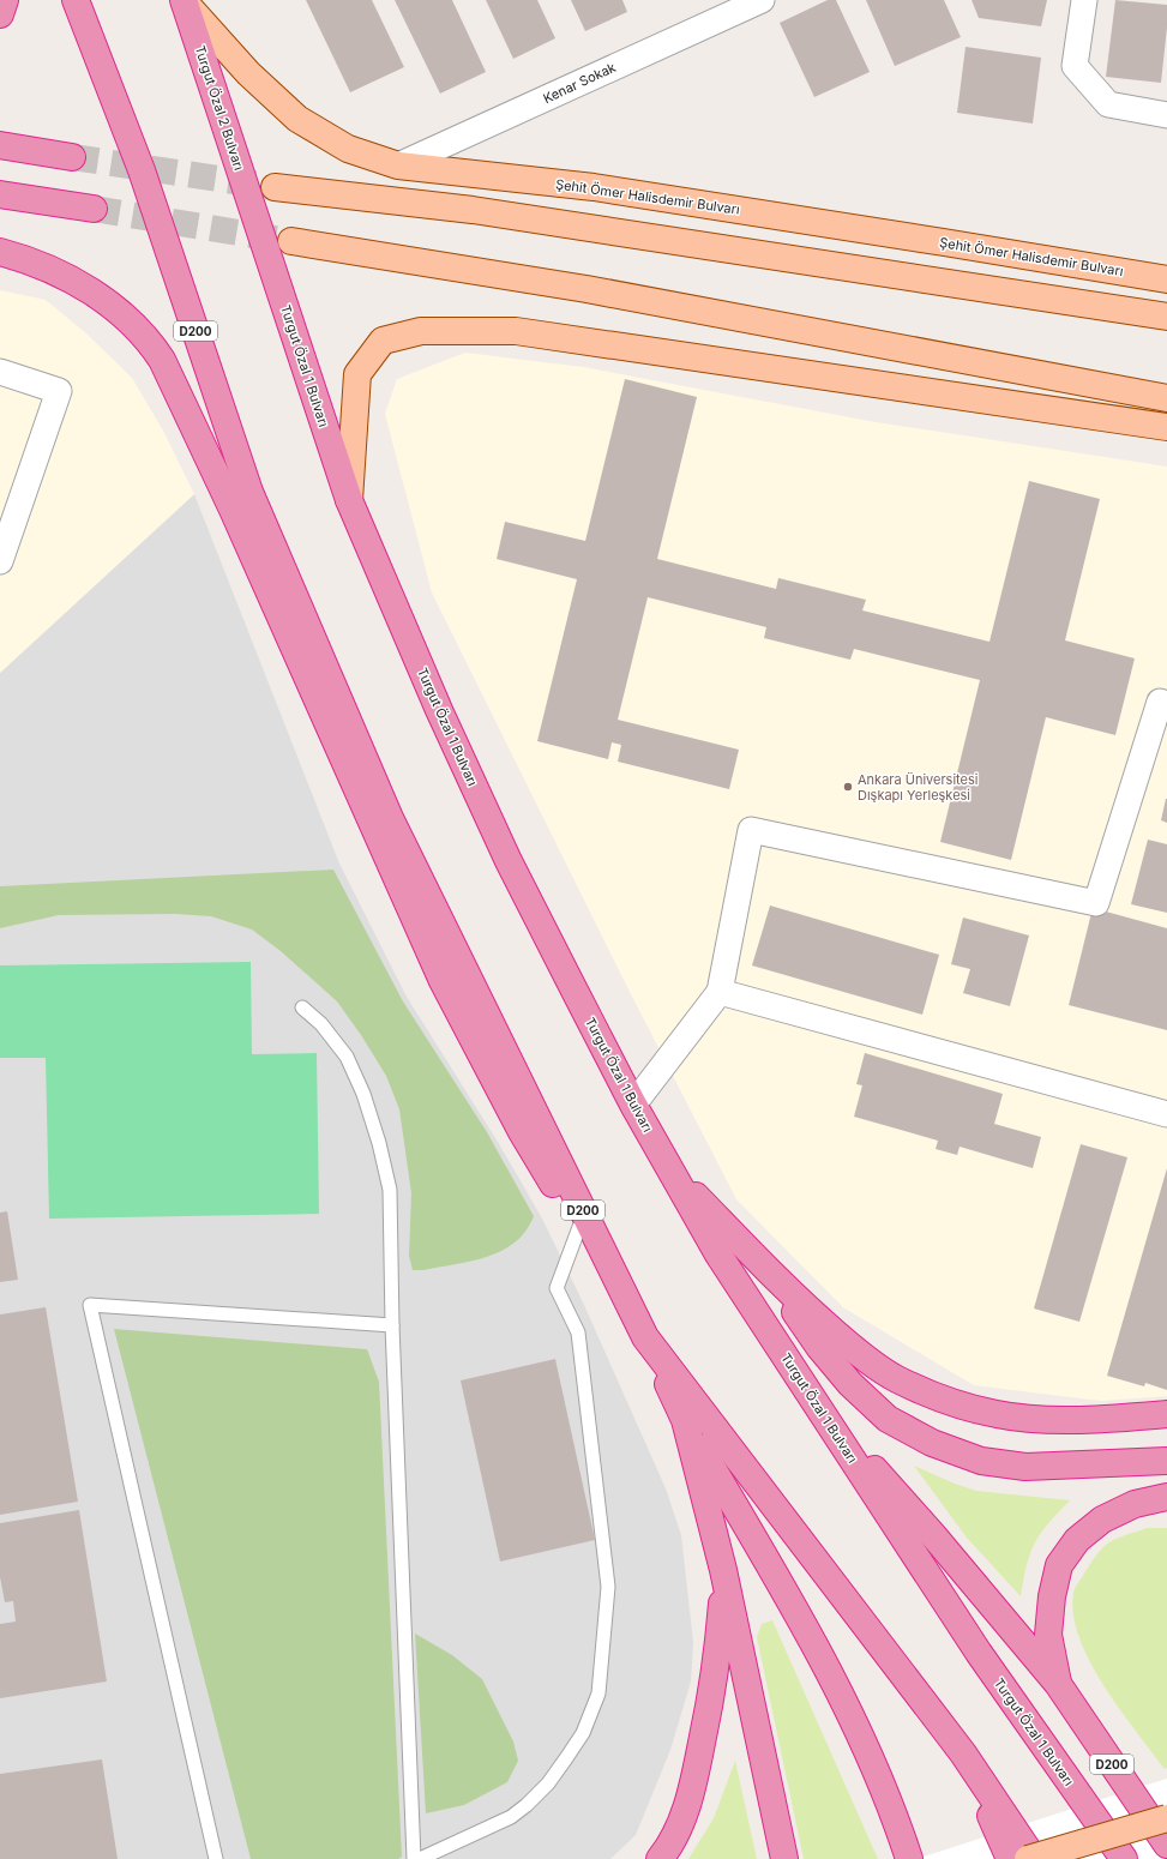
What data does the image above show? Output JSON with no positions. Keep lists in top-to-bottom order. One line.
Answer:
{"streets":{"highway":["Turgut Özal 2 Bulvarı","D200","Turgut Özal 1 Bulvarı"],"main road":["Şehit Ömer Halisdemir Bulvarı"],"street":["Kenar Sokak"]},"crossings":[["Kenar Sokak","Şehit Ömer Halisdemir Bulvarı"],["Turgut Özal 2 Bulvarı","Şehit Ömer Halisdemir Bulvarı"],["Turgut Özal 2 Bulvarı","Turgut Özal 1 Bulvarı"]],"places":["Ankara Üniversitesi Dışkapı Yerleşkesi"]}
